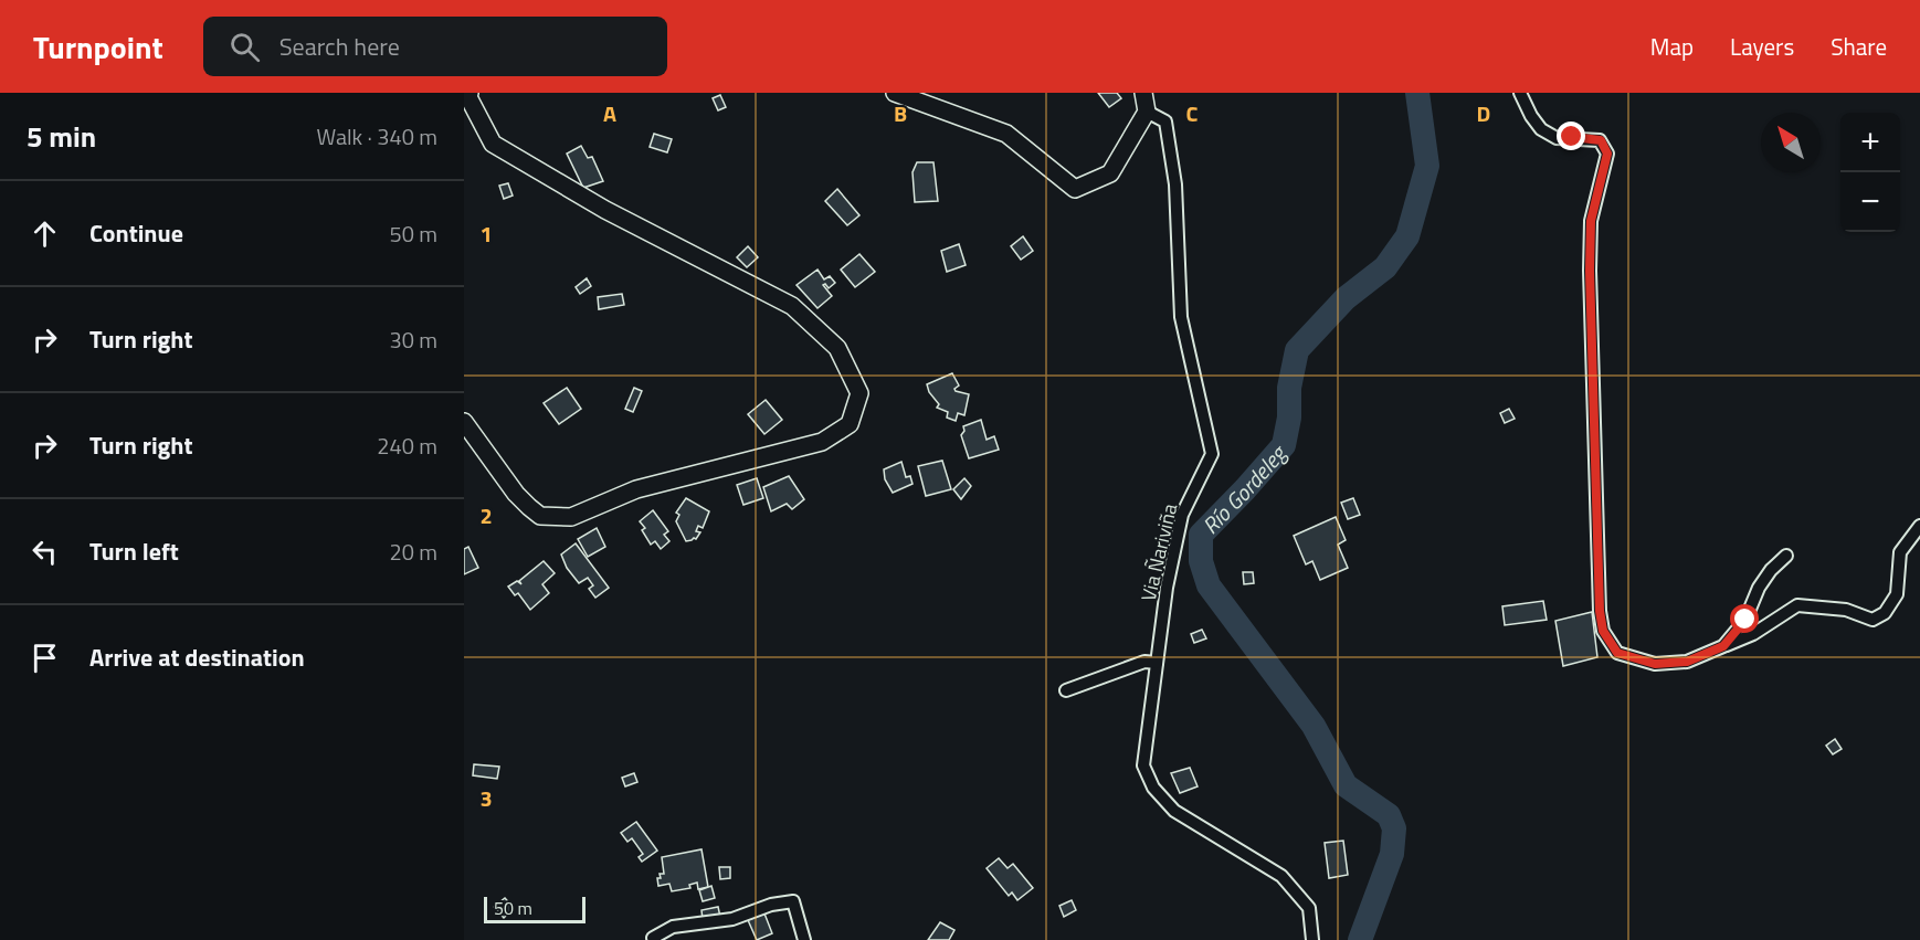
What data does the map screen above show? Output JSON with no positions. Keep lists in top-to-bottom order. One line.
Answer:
{"streets":{"street":["Via Ñariviña"]},"water":["Río Gordeleg"],"scale_bar":"50 m","north":"top left","page":{"header":"Turnpoint","search":"Search here","nav":["Map","Layers","Share"],"heading":["5 min","Walk · 340 m"],"map_buttons":["+","−"],"list":[["Continue","50 m"],["Turn right","30 m"],["Turn right","240 m"],["Turn left","20 m"],"Arrive at destination"],"scale":"50 m"},"grid":{"columns":["A","B","C","D"],"rows":["1","2","3"]}}
